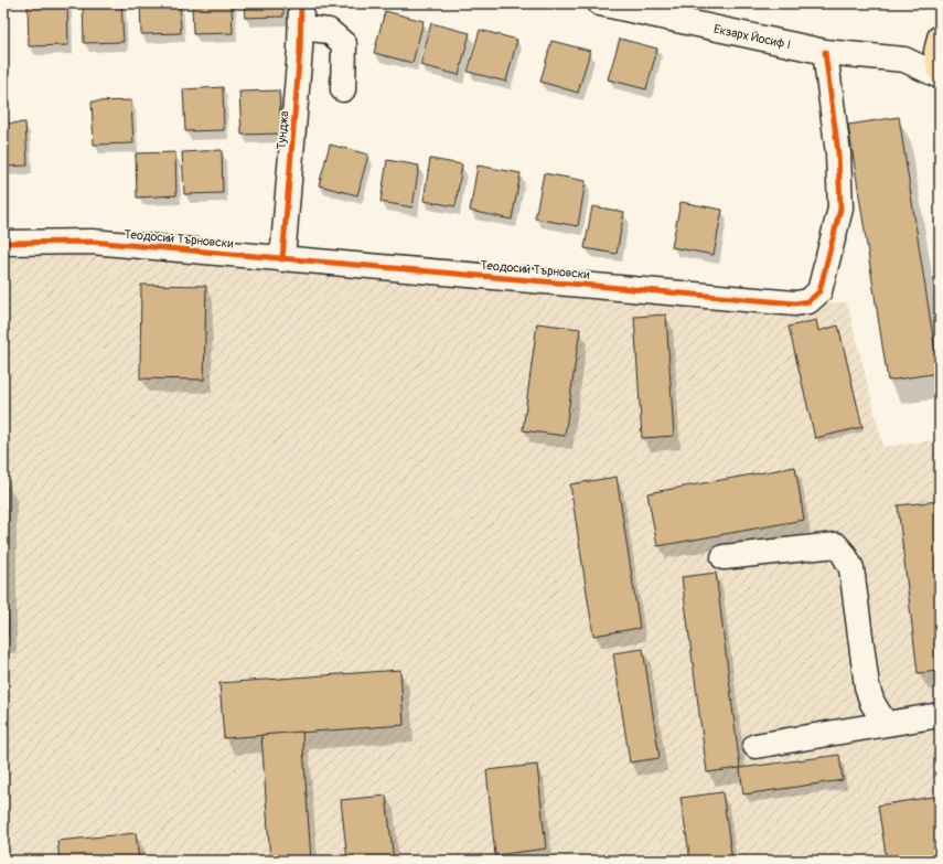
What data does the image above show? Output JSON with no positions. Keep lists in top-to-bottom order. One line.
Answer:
{"streets":{"street":["Екзарх Йосиф I","Тунджа","Теодосий Търновски"]},"crossings":[["Екзарх Йосиф I","Теодосий Търновски"],["Тунджа","Теодосий Търновски"]]}
